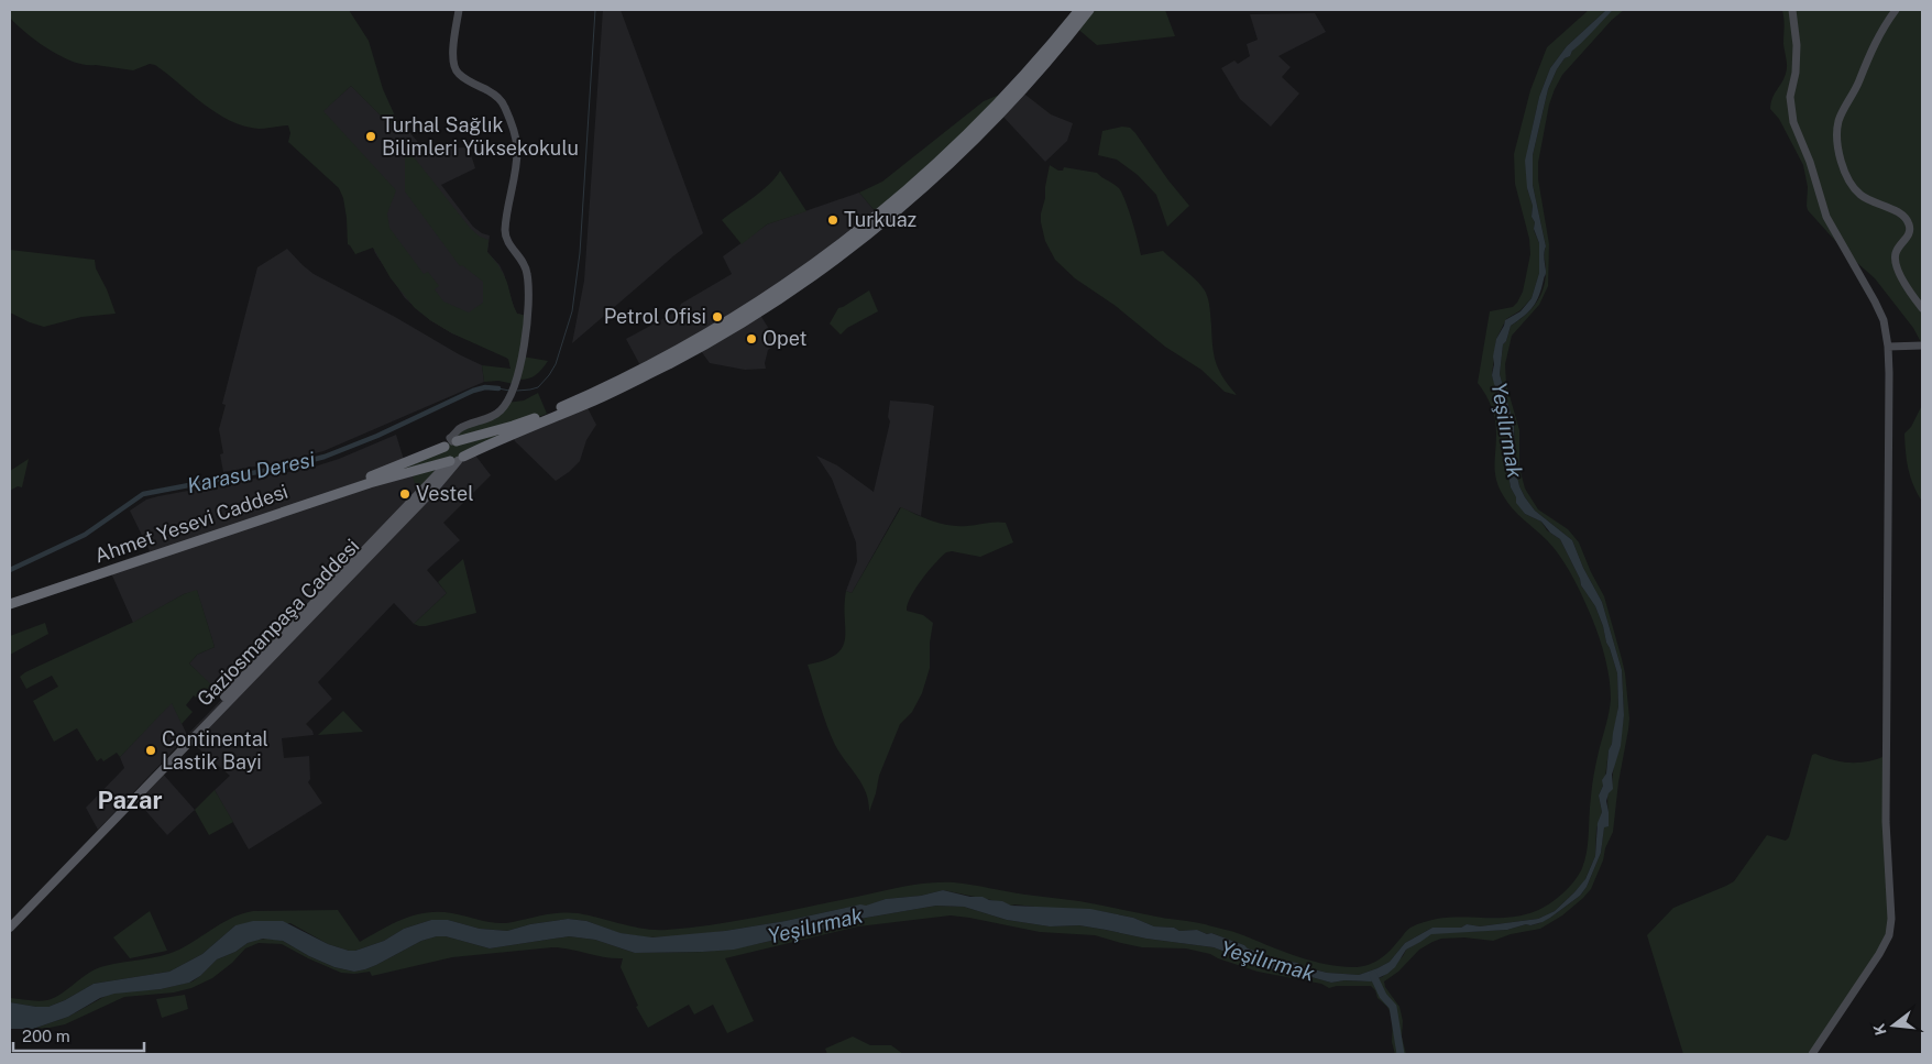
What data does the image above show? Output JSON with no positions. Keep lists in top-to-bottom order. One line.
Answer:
{"streets":{"highway":["Ahmet Yesevi Caddesi","Gaziosmanpaşa Caddesi"]},"crossings":[["Ahmet Yesevi Caddesi","Gaziosmanpaşa Caddesi"]],"districts":["Pazar"],"water":["Yeşilırmak","Karasu Deresi"],"places":["Turhal Sağlık Bilimleri Yüksekokulu","Turkuaz","Petrol Ofisi","Opet","Vestel","Continental Lastik Bayi"],"scale_bar":"200 m","north":"left"}
